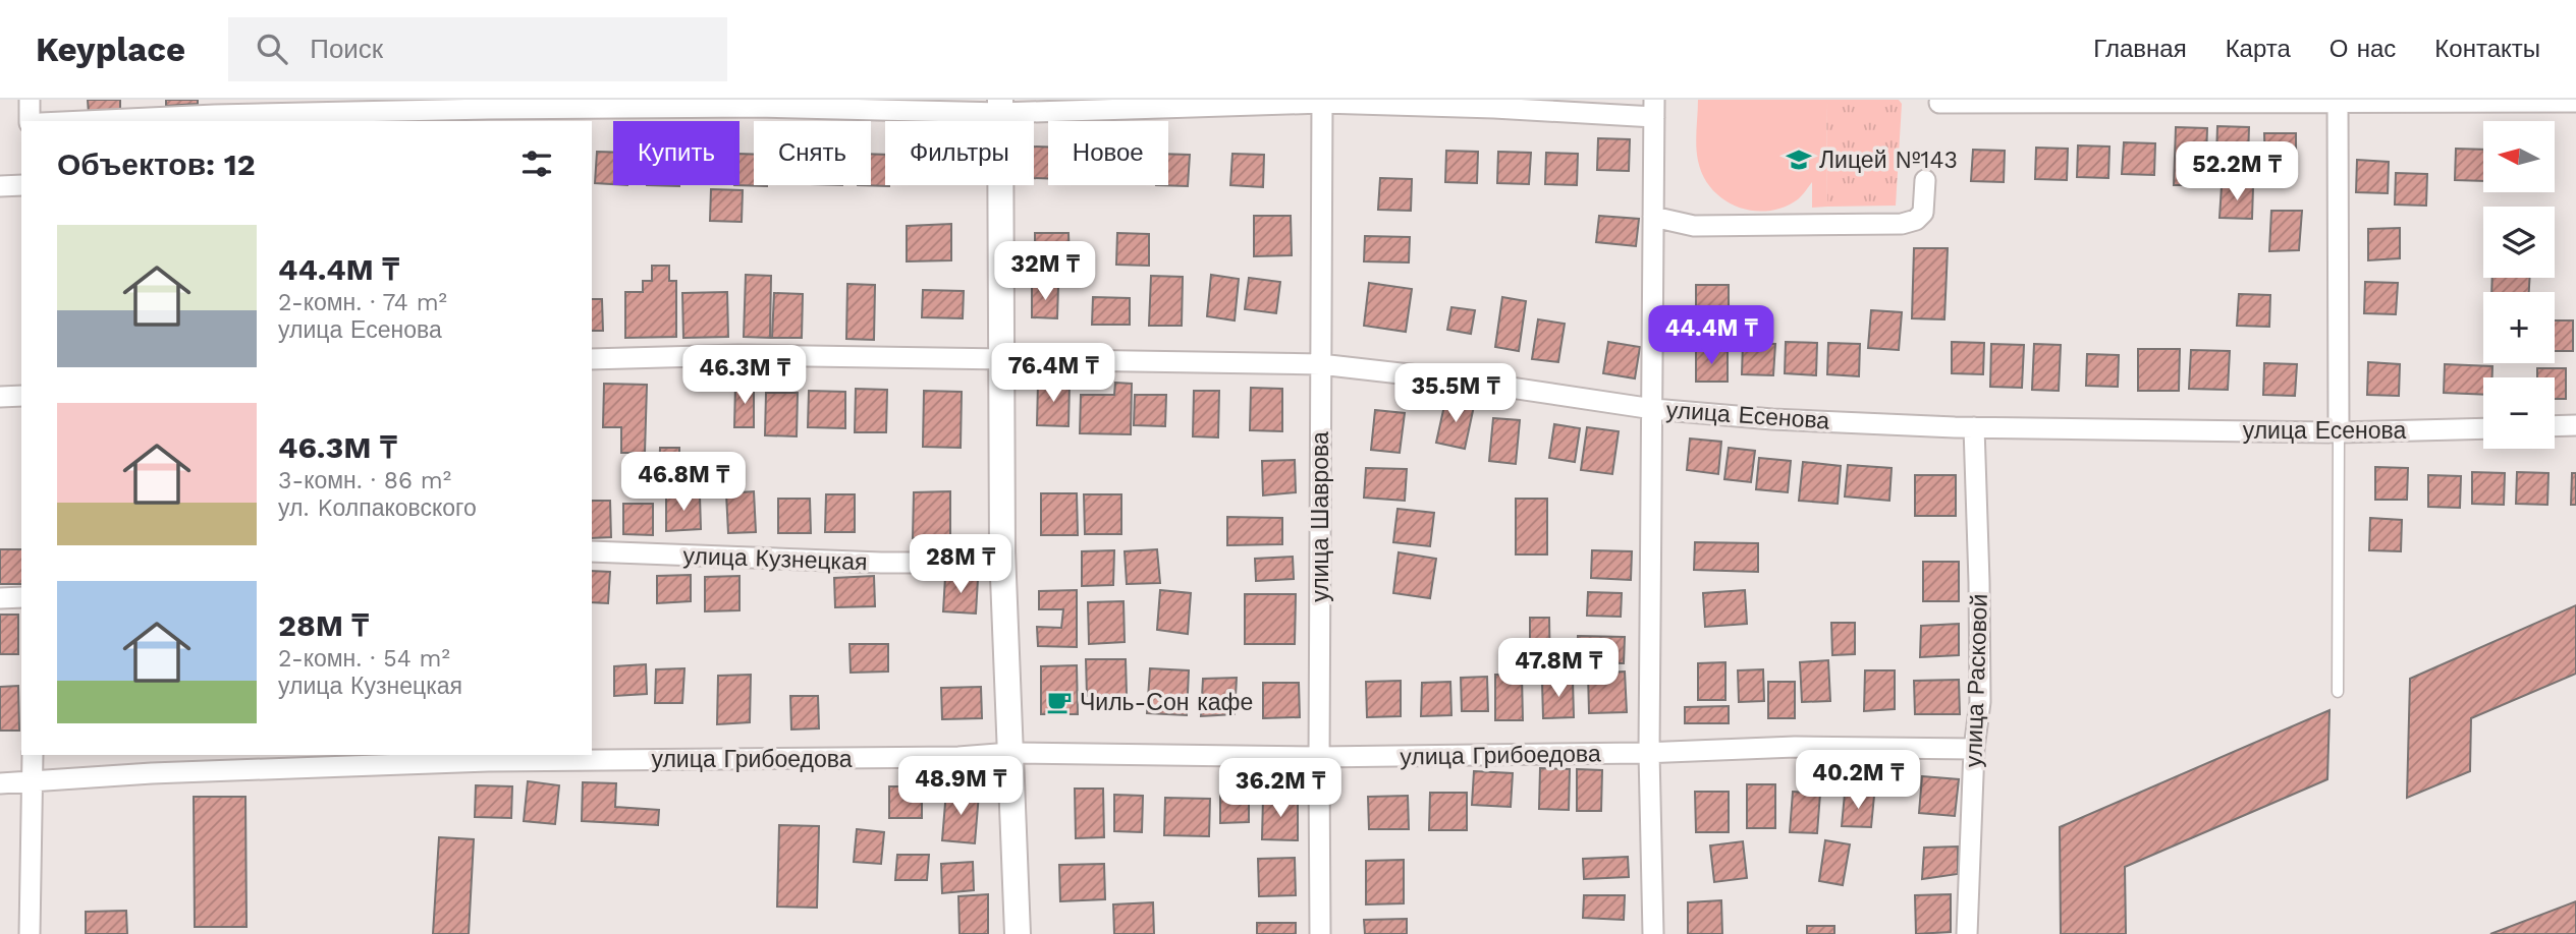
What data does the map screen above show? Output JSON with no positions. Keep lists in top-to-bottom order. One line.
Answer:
{"streets":{"street":["улица Есенова","улица Шаврова","улица Кузнецкая","улица Расковой","улица Грибоедова"]},"crossings":[["улица Есенова","улица Шаврова"],["улица Есенова","улица Расковой"],["улица Шаврова","улица Грибоедова"],["улица Расковой","улица Грибоедова"]],"places":{"school or university":["Лицей №143"],"cafe":["Чиль-Сон кафе"]},"north":"left","page":{"header":"Keyplace","search":"Поиск","nav":["Главная","Карта","О нас","Контакты"],"map_buttons":["+","−"],"chip":["Купить","Снять","Фильтры","Новое"],"heading":"Объектов: 12","price":["52.2M ₸","32M ₸","44.4M ₸","76.4M ₸","46.3M ₸","35.5M ₸","46.8M ₸","28M ₸","47.8M ₸","40.2M ₸","48.9M ₸","36.2M ₸"],"list":[{"name":"44.4M ₸","note":"2-комн. · 74 m² · улица Есенова"},{"name":"46.3M ₸","note":"3-комн. · 86 m² · ул. Kолпаковского"},{"name":"28M ₸","note":"2-комн. · 54 m² · улица Кузнецкая"}]}}
